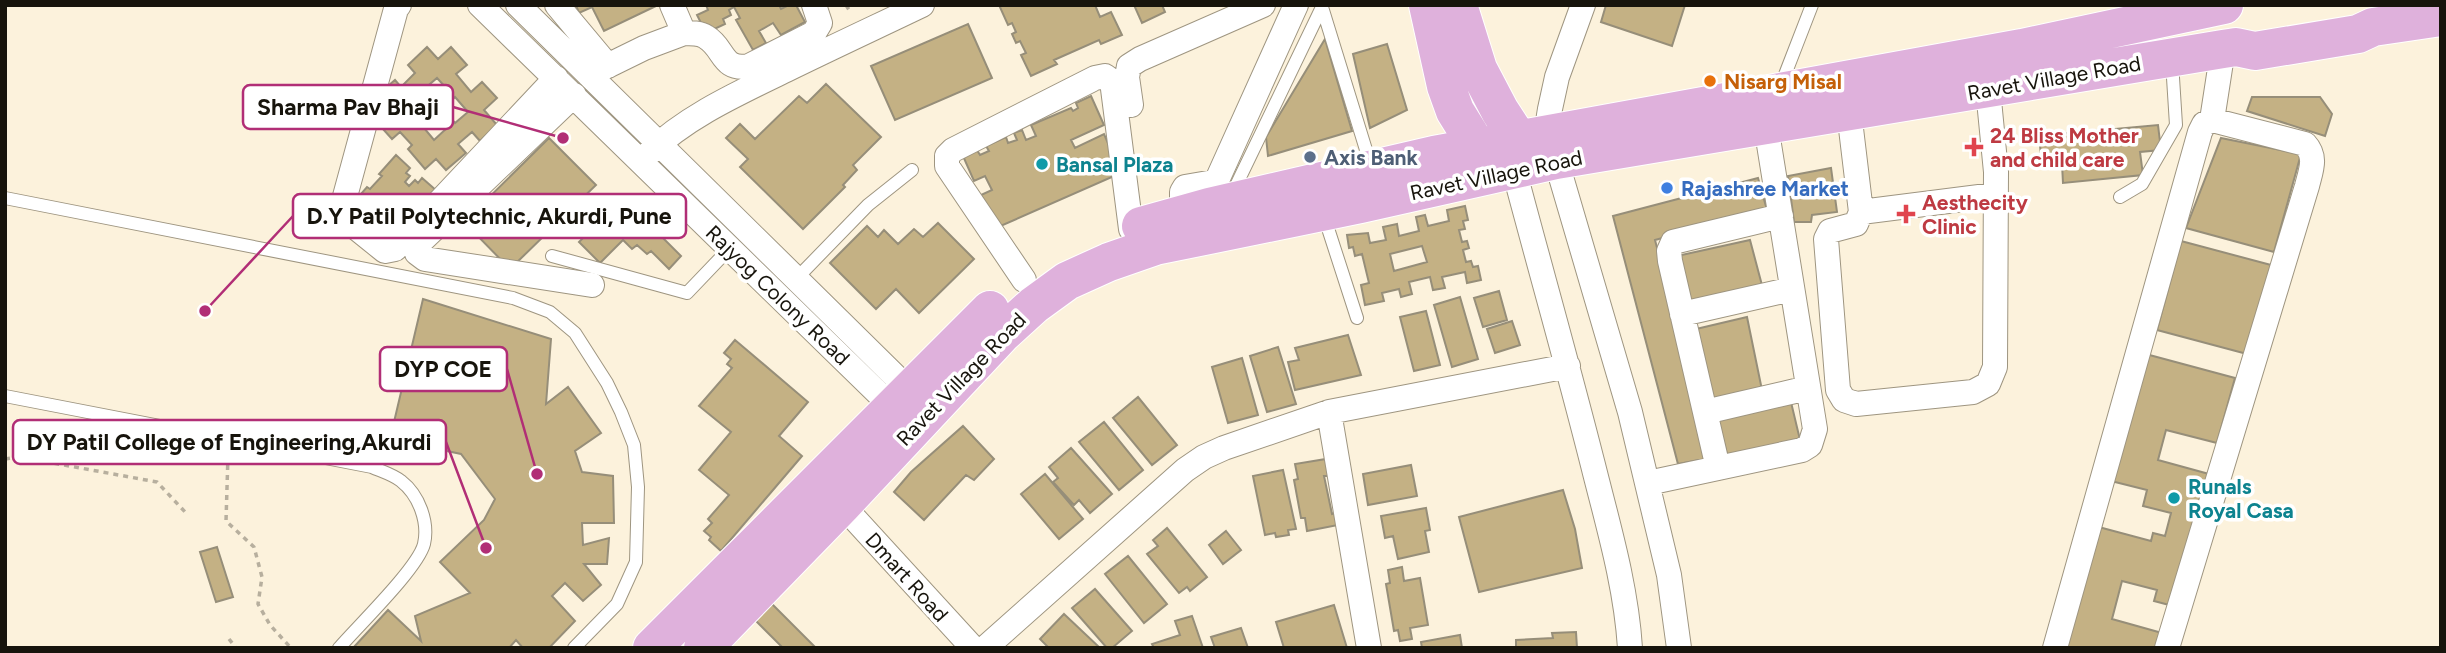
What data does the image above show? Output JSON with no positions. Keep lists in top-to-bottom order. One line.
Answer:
{"streets":{"main road":["Ravet Village Road"],"street":["Rajyog Colony Road","Dmart Road"]},"crossings":[["Ravet Village Road","Rajyog Colony Road"],["Ravet Village Road","Dmart Road"]],"places":{"other":["Nisarg Misal","Sharma Pav Bhaji","Axis Bank","Bansal Plaza","Rajashree Market","D.Y Patil Polytechnic, Akurdi, Pune","DYP COE","Runals Royal Casa","DY Patil College of Engineering,Akurdi"],"health":["24 Bliss Mother and child care","Aesthecity Clinic"]}}
